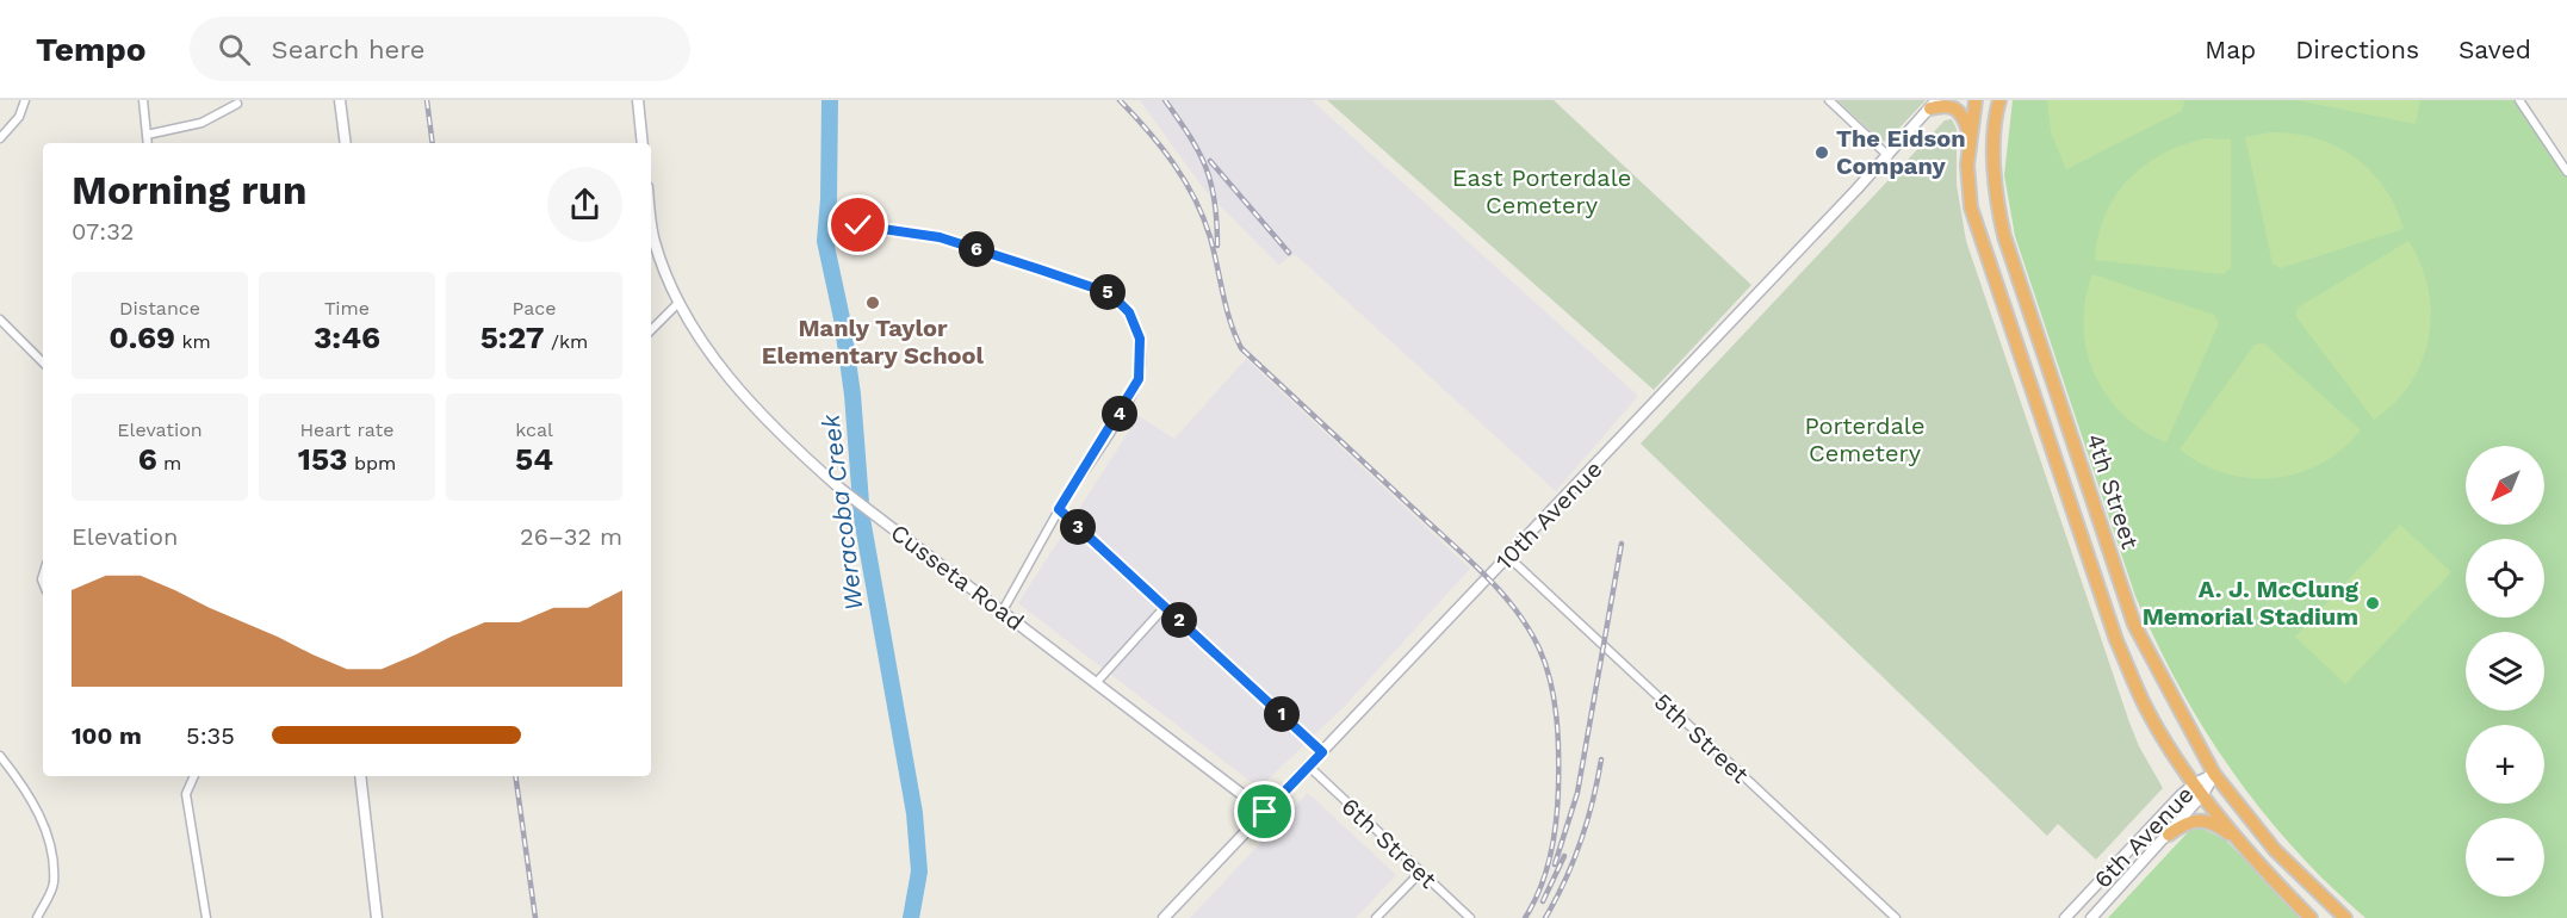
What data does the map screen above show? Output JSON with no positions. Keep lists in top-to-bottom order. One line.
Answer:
{"streets":{"highway":["4th Street"],"main road":["10th Avenue","Cusseta Road","6th Avenue"],"street":["5th Street","6th Street"]},"crossings":[["4th Street","6th Avenue"],["10th Avenue","Cusseta Road"],["10th Avenue","5th Street"],["10th Avenue","6th Street"]],"water":["Weracoba Creek"],"parks":["East Porterdale Cemetery","Porterdale Cemetery"],"places":["The Eidson Company","Manly Taylor Elementary School","A. J. McClung Memorial Stadium"],"north":"bottom left","page":{"header":"Tempo","search":"Search here","nav":["Map","Directions","Saved"],"heading":["Morning run","07:32"],"pins":["6","5","4","3","2","1"],"stats":[["Distance","0.69 km"],["Time","3:46"],["Pace","5:27 /km"],["Elevation","6 m"],["Heart rate","153 bpm"],["kcal","54"]],"map_buttons":["+","−"],"chart":["Elevation","26–32 m"],"list":[{"name":"100 m","note":"5:35"}]}}
